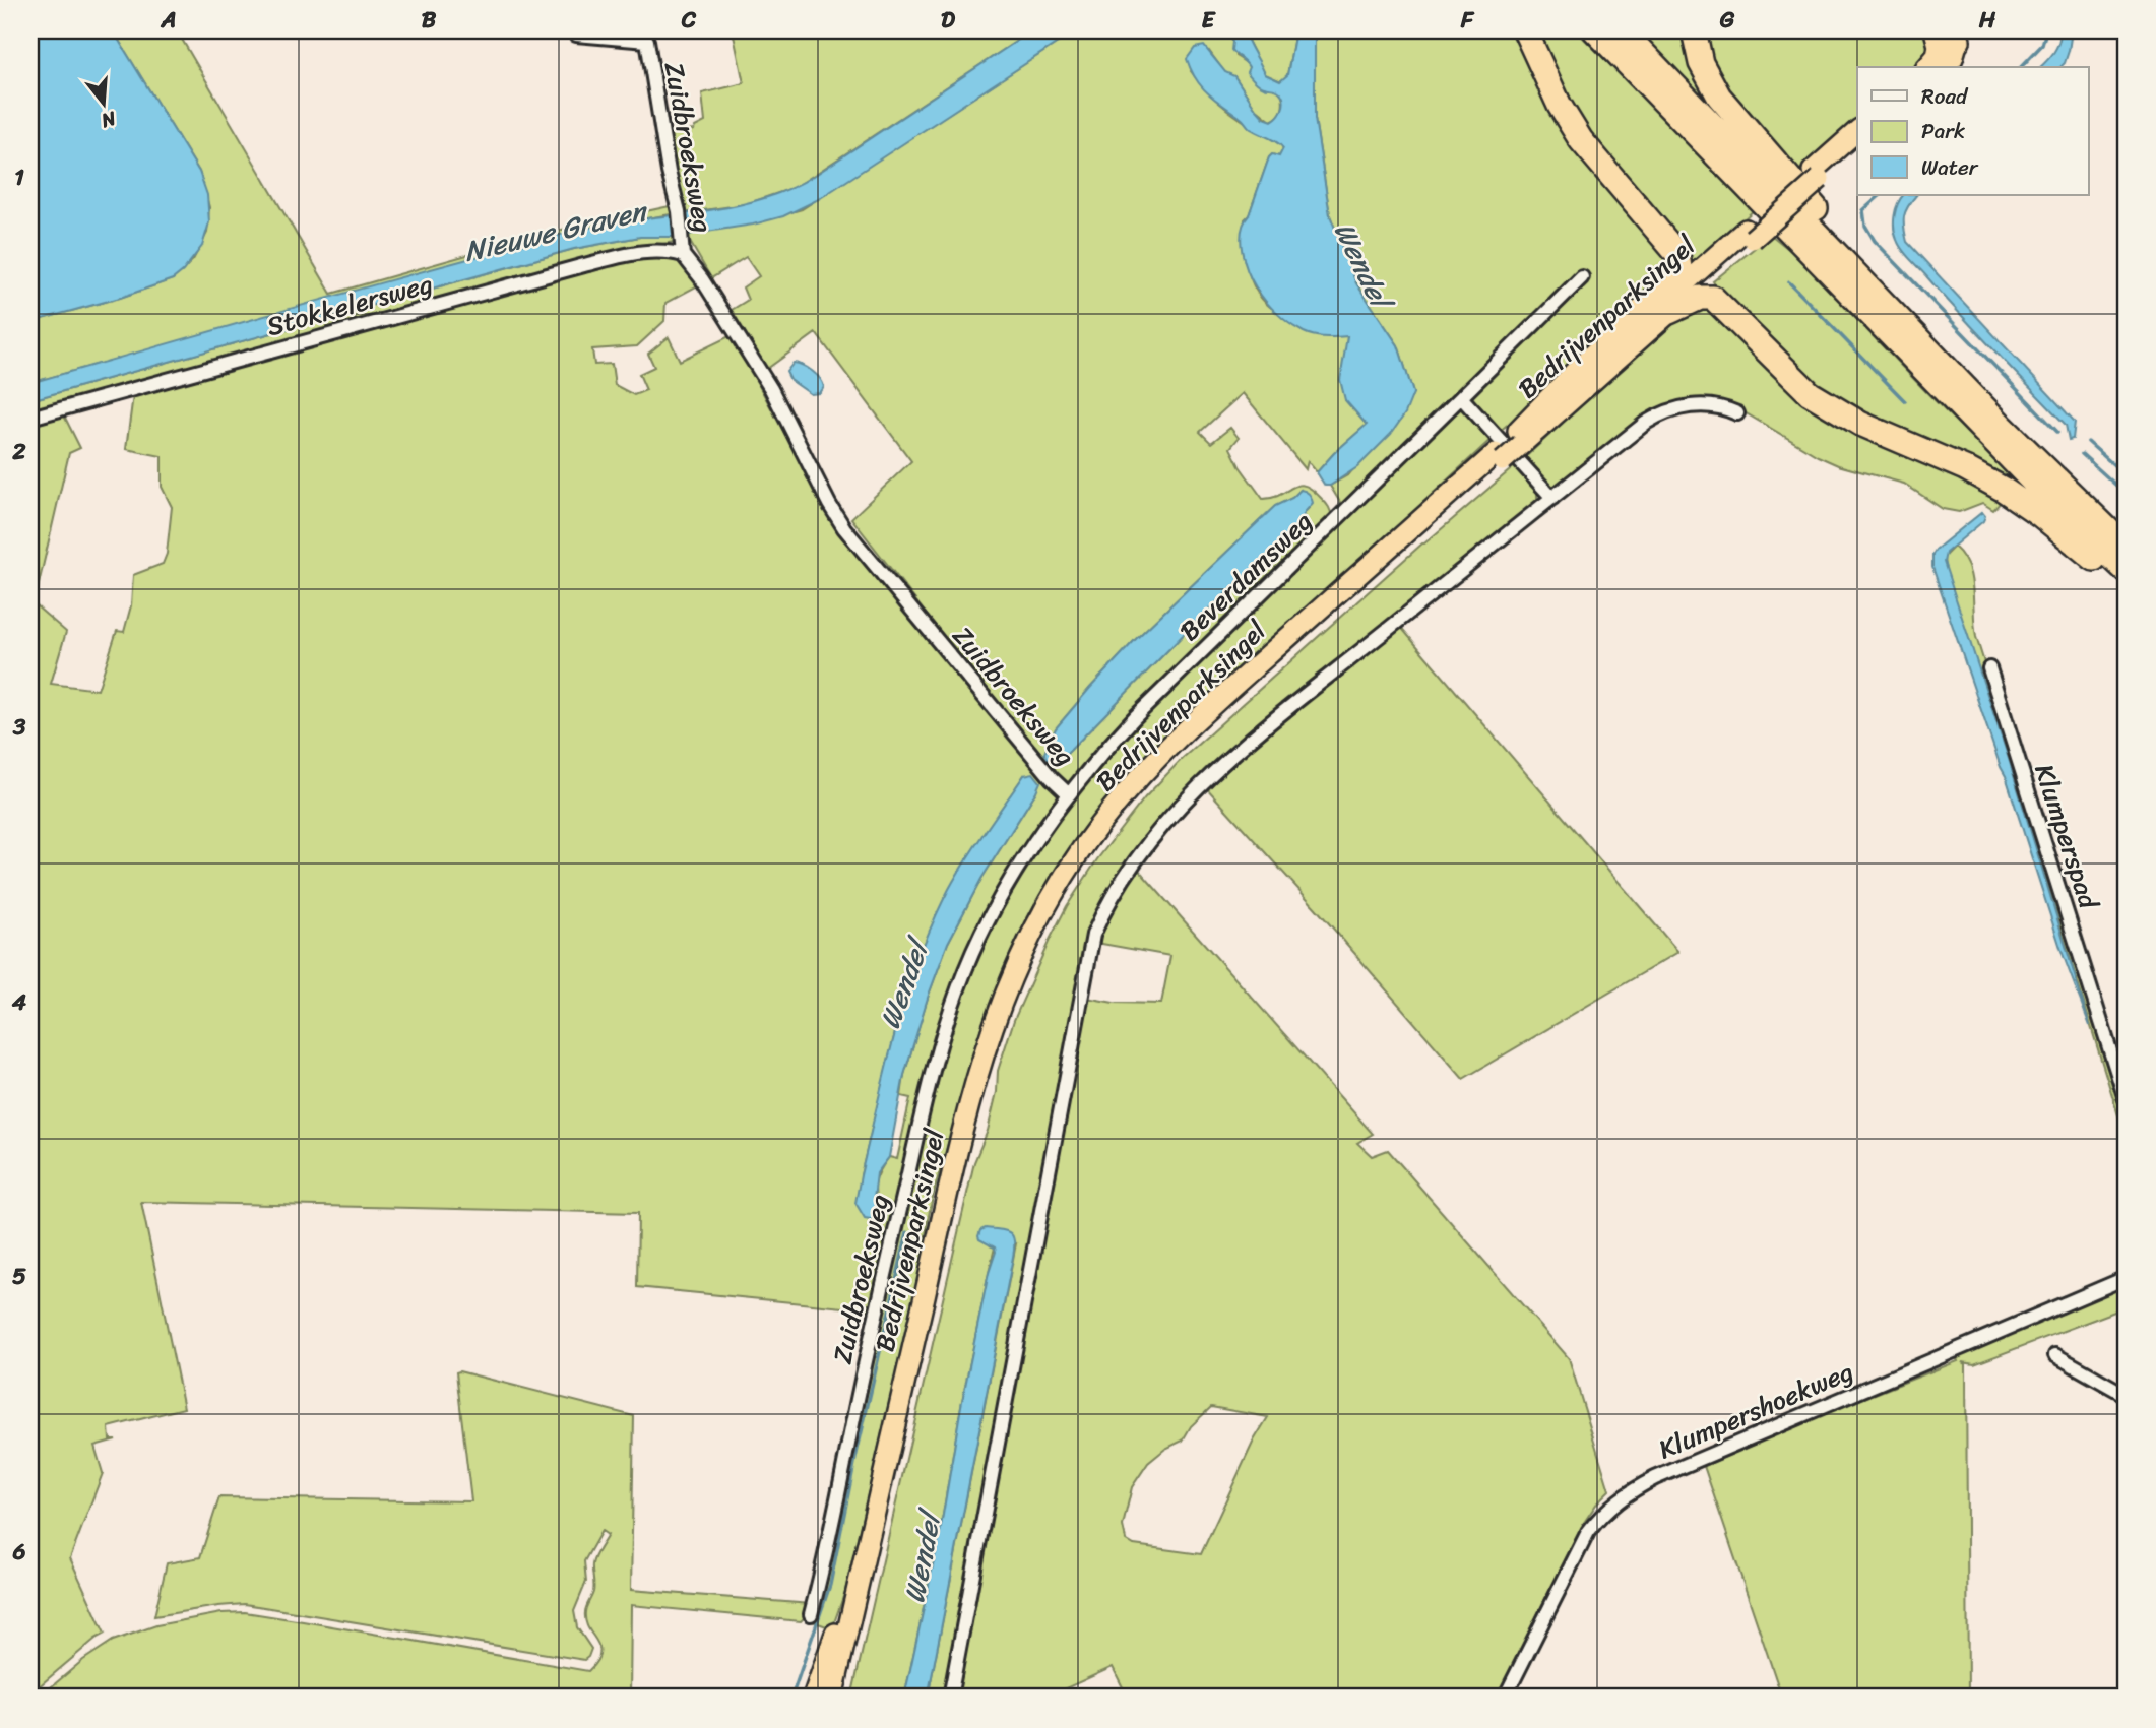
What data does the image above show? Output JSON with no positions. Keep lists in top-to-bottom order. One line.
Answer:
{"streets":{"highway":["Bedrijvenparksingel"],"street":["Zuidbroeksweg","Stokkelersweg","Beverdamsweg","Klumperspad","Klumpershoekweg"]},"crossings":[["Zuidbroeksweg","Stokkelersweg"],["Zuidbroeksweg","Beverdamsweg"]],"water":["Nieuwe Graven","Wendel"],"legend":["Road","Park","Water"],"north":"bottom","grid":{"columns":["A","B","C","D","E","F","G","H"],"rows":["1","2","3","4","5","6"]}}
